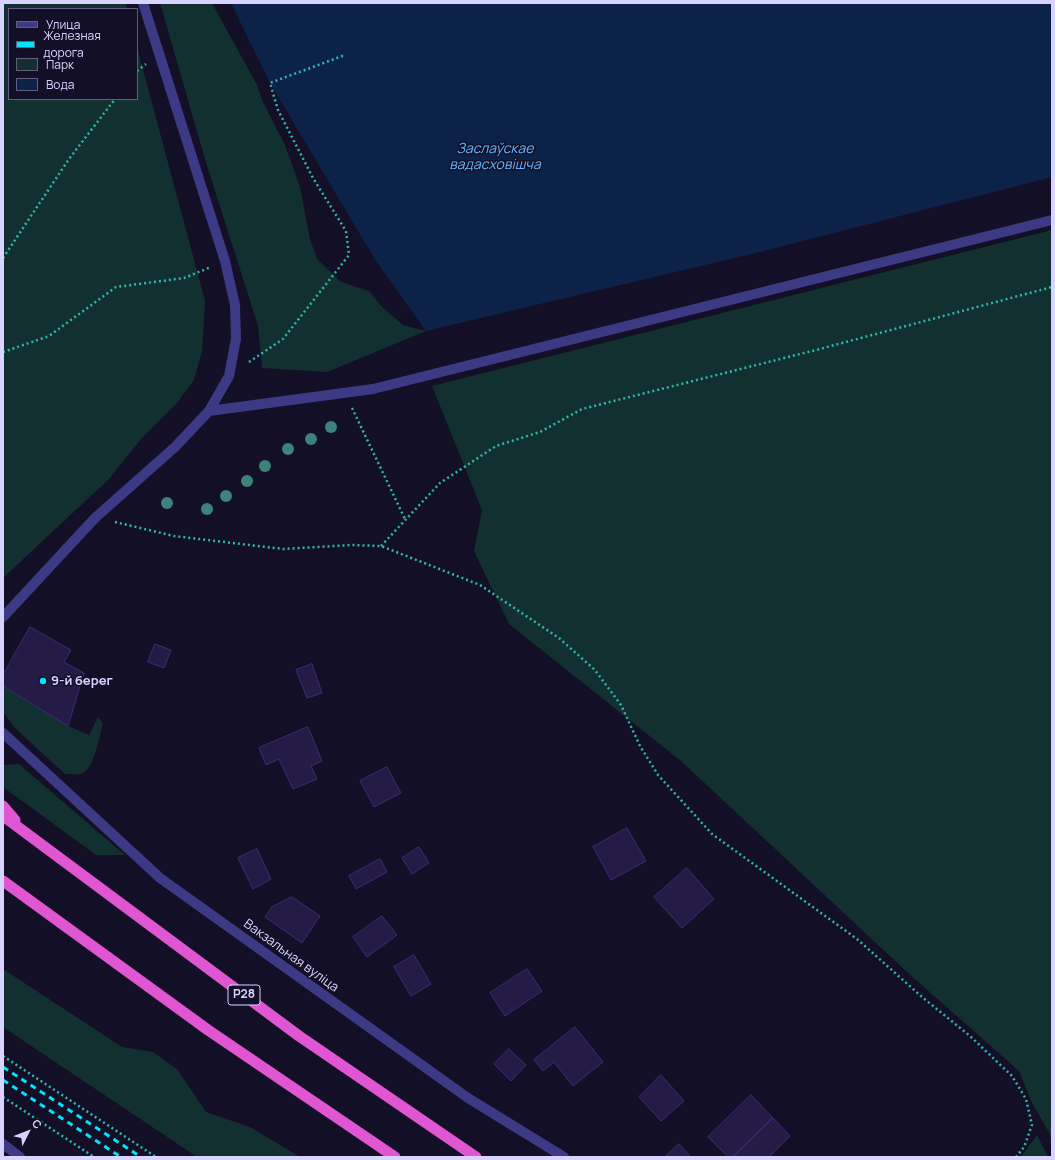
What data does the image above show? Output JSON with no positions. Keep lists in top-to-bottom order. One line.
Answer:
{"streets":{"highway":["Р28"],"street":["Вакзальная вуліца"]},"water":["Заслаўскае вадасховішча"],"places":["9-й берег"],"legend":["Улица","Железная дорога","Парк","Вода"],"north":"top right"}
